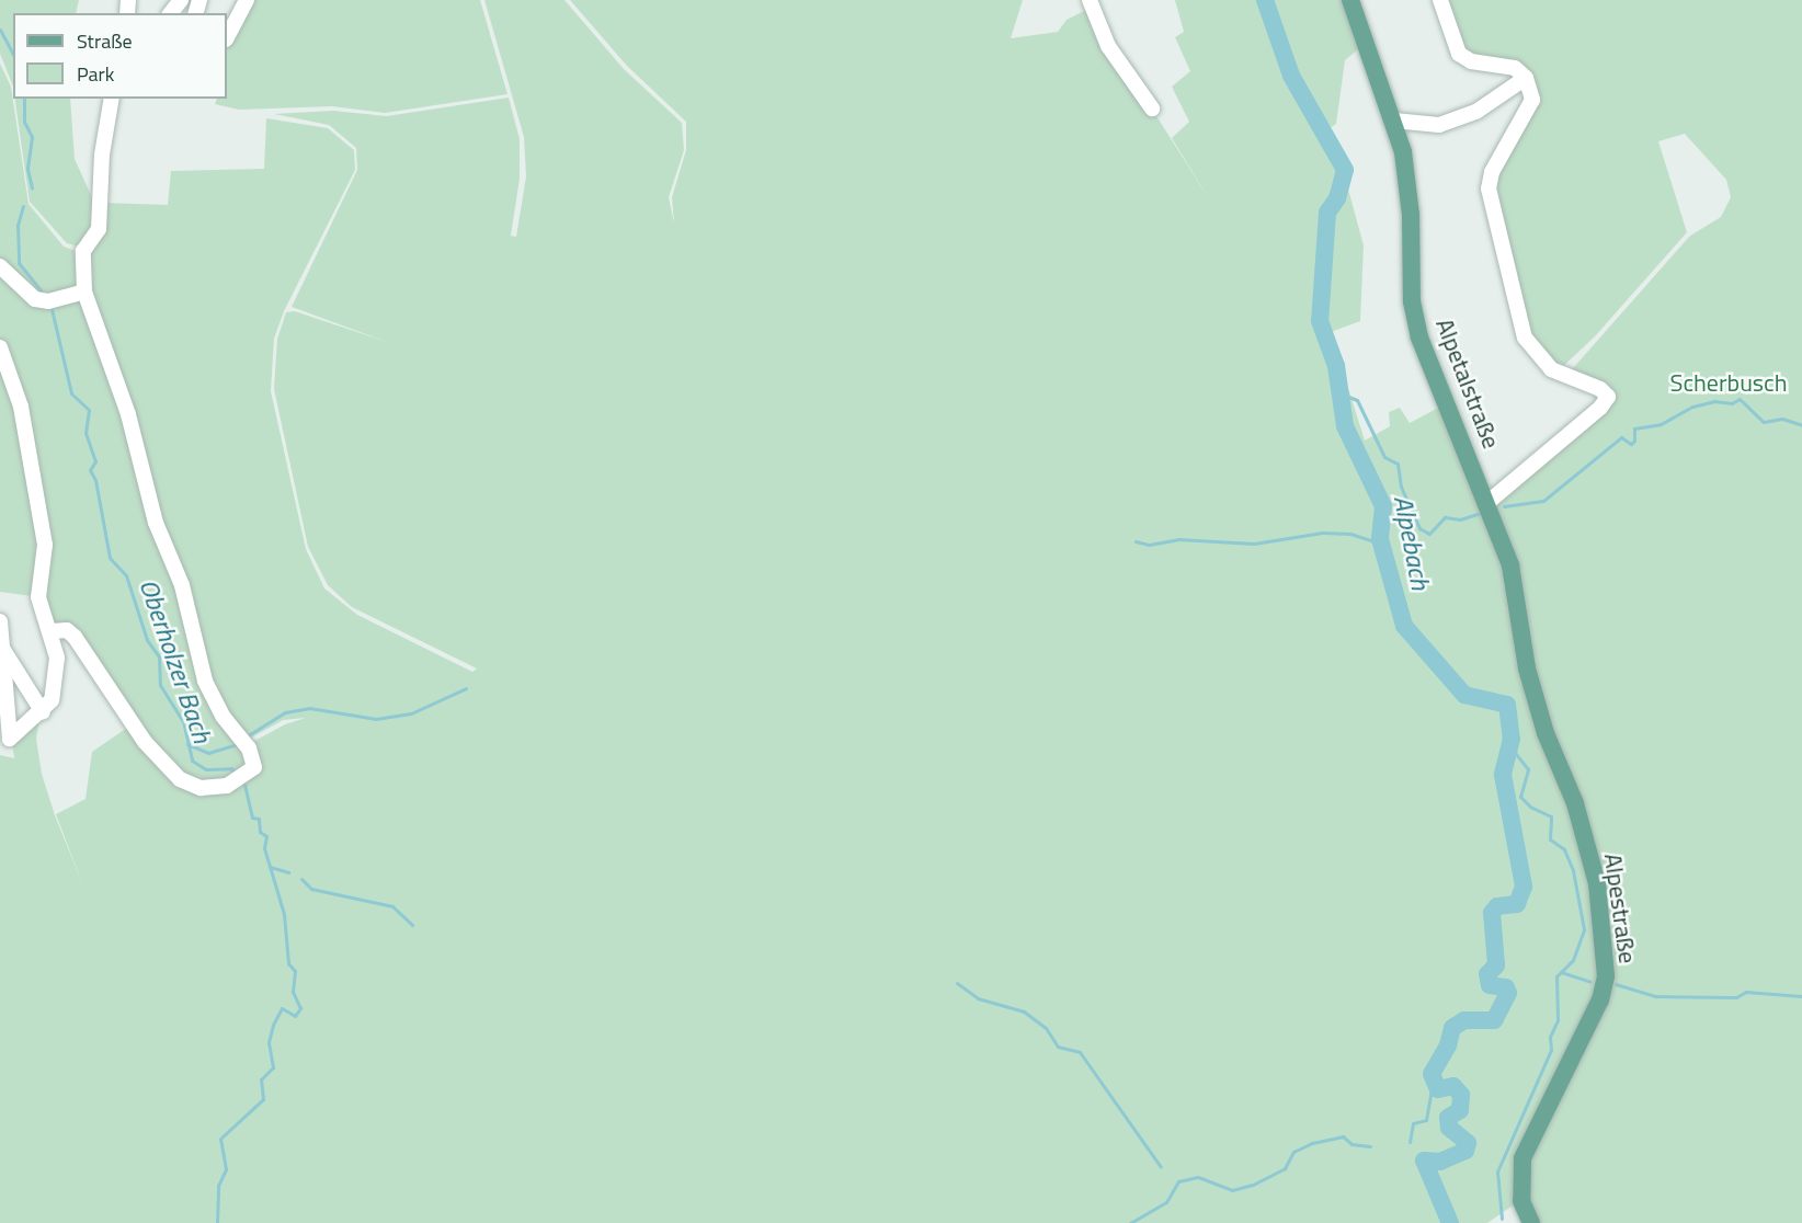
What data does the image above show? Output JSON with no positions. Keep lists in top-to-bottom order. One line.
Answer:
{"streets":{"main road":["Alpetalstraße","Alpestraße"]},"crossings":[["Alpetalstraße","Alpestraße"]],"water":["Alpebach","Oberholzer Bach"],"parks":["Scherbusch"],"legend":["Straße","Park"]}
